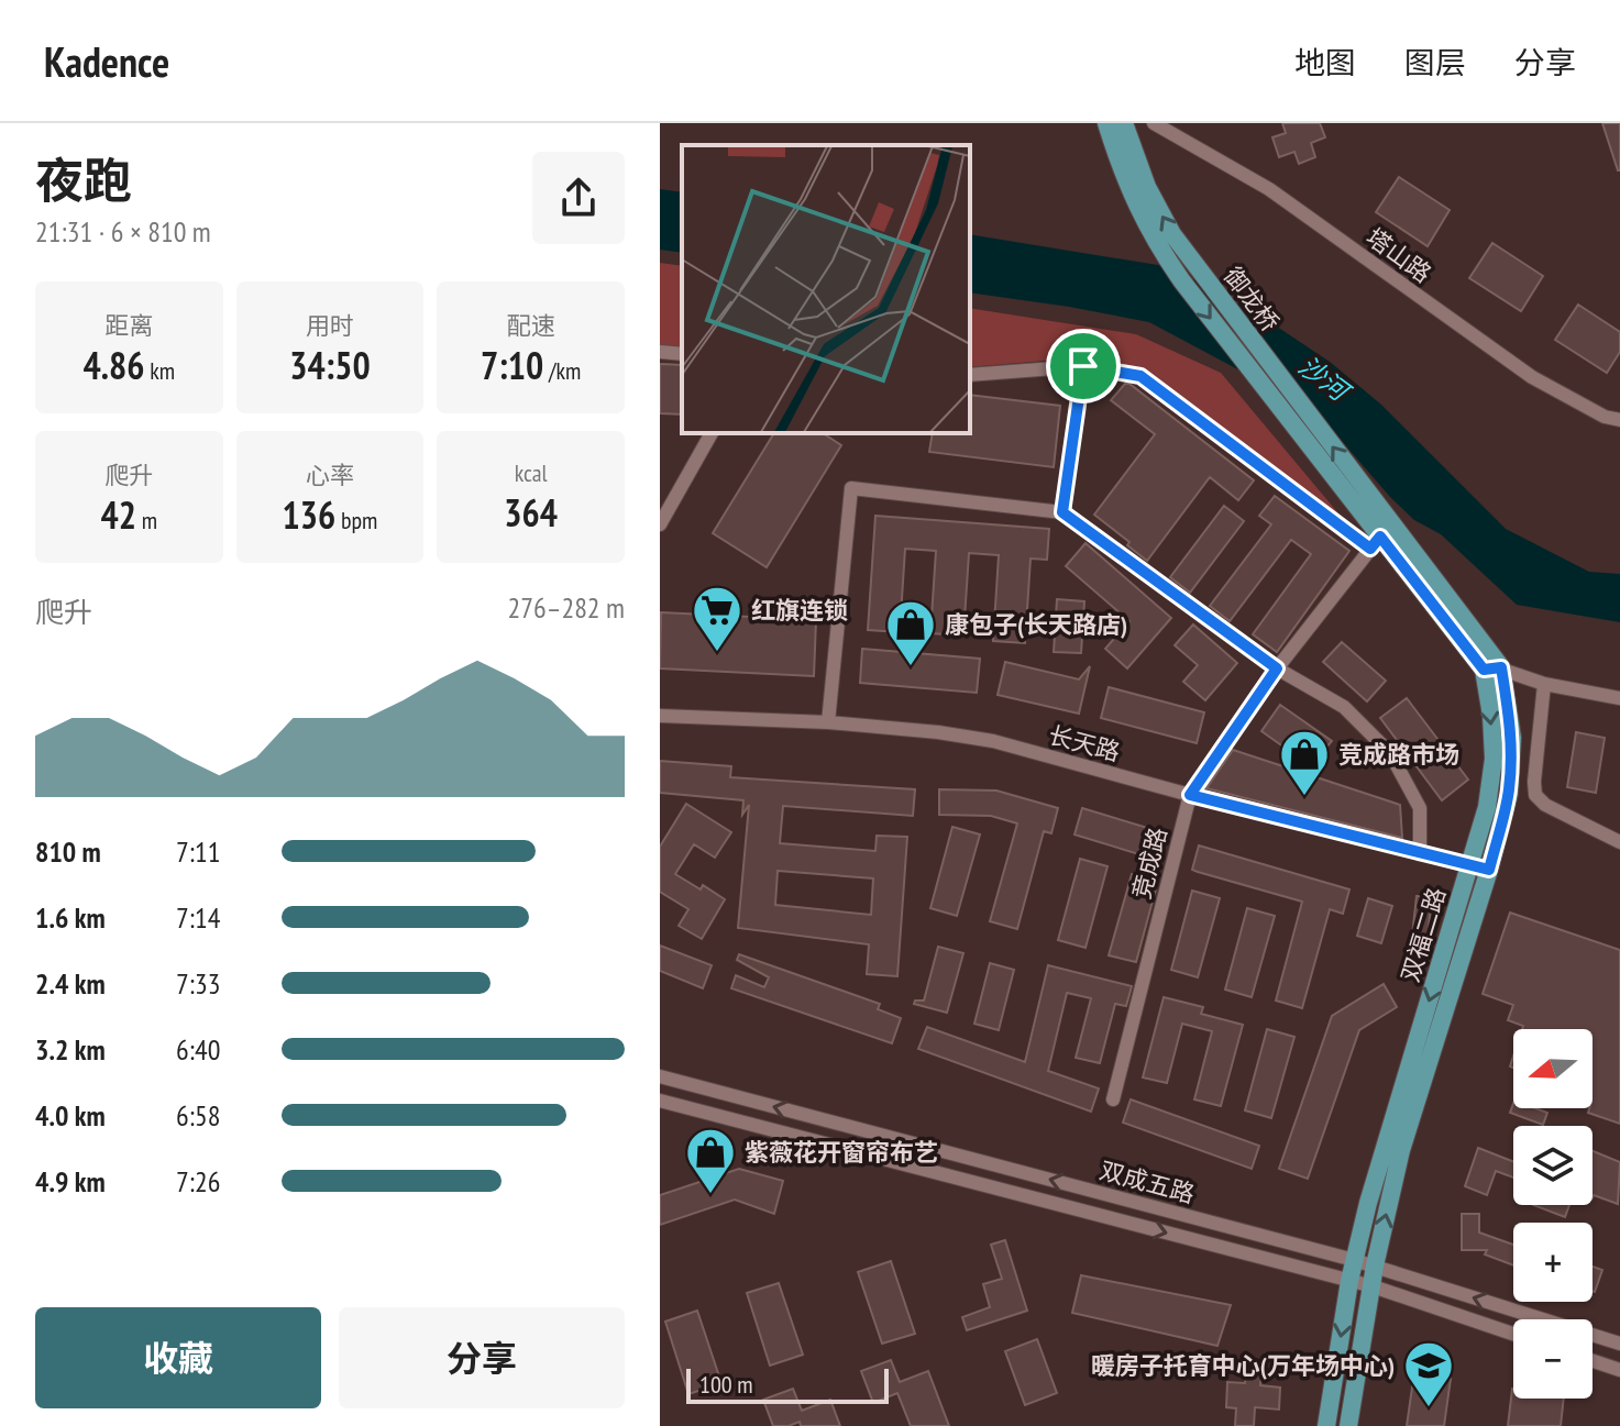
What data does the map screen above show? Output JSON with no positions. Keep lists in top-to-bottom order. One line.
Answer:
{"streets":{"main road":["御龙桥","双福二路"],"street":["塔山路","长天路","竞成路","双成五路"]},"crossings":[["御龙桥","竞成路"],["御龙桥","双福二路"],["长天路","竞成路"],["长天路","双福二路"],["竞成路","双福二路"],["双福二路","双成五路"]],"water":["沙河"],"places":{"supermarket":["红旗连锁"],"shop":["康包子(长天路店)","竞成路市场","紫薇花开窗帘布艺"],"school or university":["暖房子托育中心(万年场中心)"]},"scale_bar":"100 m","north":"left","page":{"header":"Kadence","nav":["地图","图层","分享"],"heading":["夜跑","21:31 · 6 × 810 m"],"stats":[["距离","4.86 km"],["用时","34:50"],["配速","7:10 /km"],["爬升","42 m"],["心率","136 bpm"],["kcal","364"]],"chart":["爬升","276–282 m"],"list":[{"name":"810 m","note":"7:11"},{"name":"1.6 km","note":"7:14"},{"name":"2.4 km","note":"7:33"},{"name":"3.2 km","note":"6:40"},{"name":"4.0 km","note":"6:58"},{"name":"4.9 km","note":"7:26"}],"map_buttons":["+","−"],"buttons":["收藏","分享"],"scale":"100 m"}}
